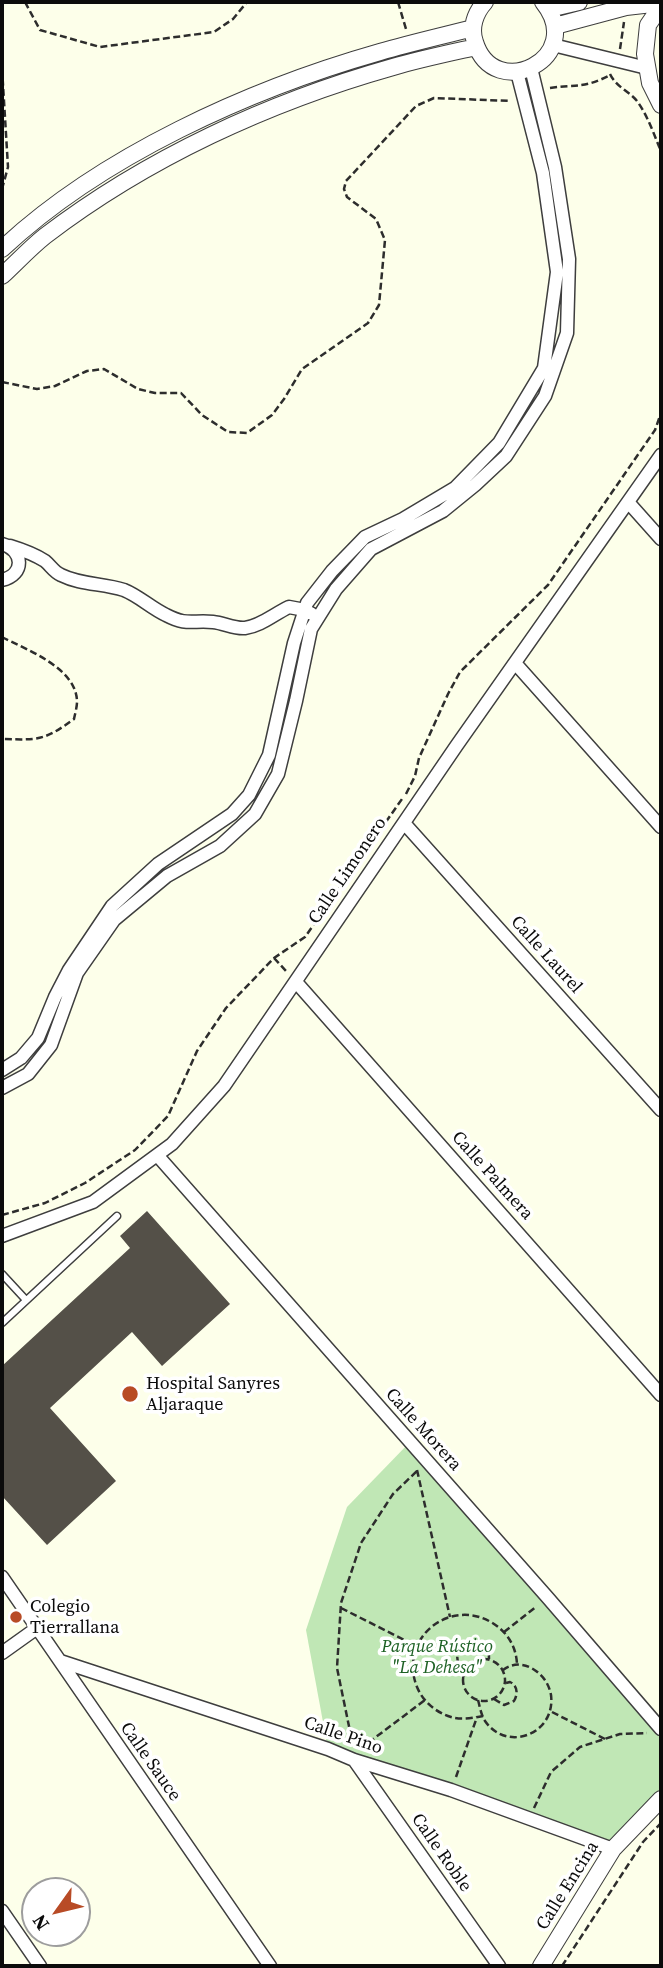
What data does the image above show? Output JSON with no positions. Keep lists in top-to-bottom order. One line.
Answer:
{"streets":{"street":["Calle Limonero","Calle Laurel","Calle Palmera","Calle Morera","Calle Pino","Calle Sauce","Calle Roble","Calle Encina"]},"crossings":[["Calle Limonero","Calle Laurel"],["Calle Limonero","Calle Palmera"],["Calle Limonero","Calle Morera"],["Calle Pino","Calle Sauce"],["Calle Pino","Calle Roble"],["Calle Pino","Calle Encina"]],"parks":["Parque Rústico \"La Dehesa\""],"places":["Hospital Sanyres Aljaraque","Colegio Tierrallana"],"north":"bottom left"}
